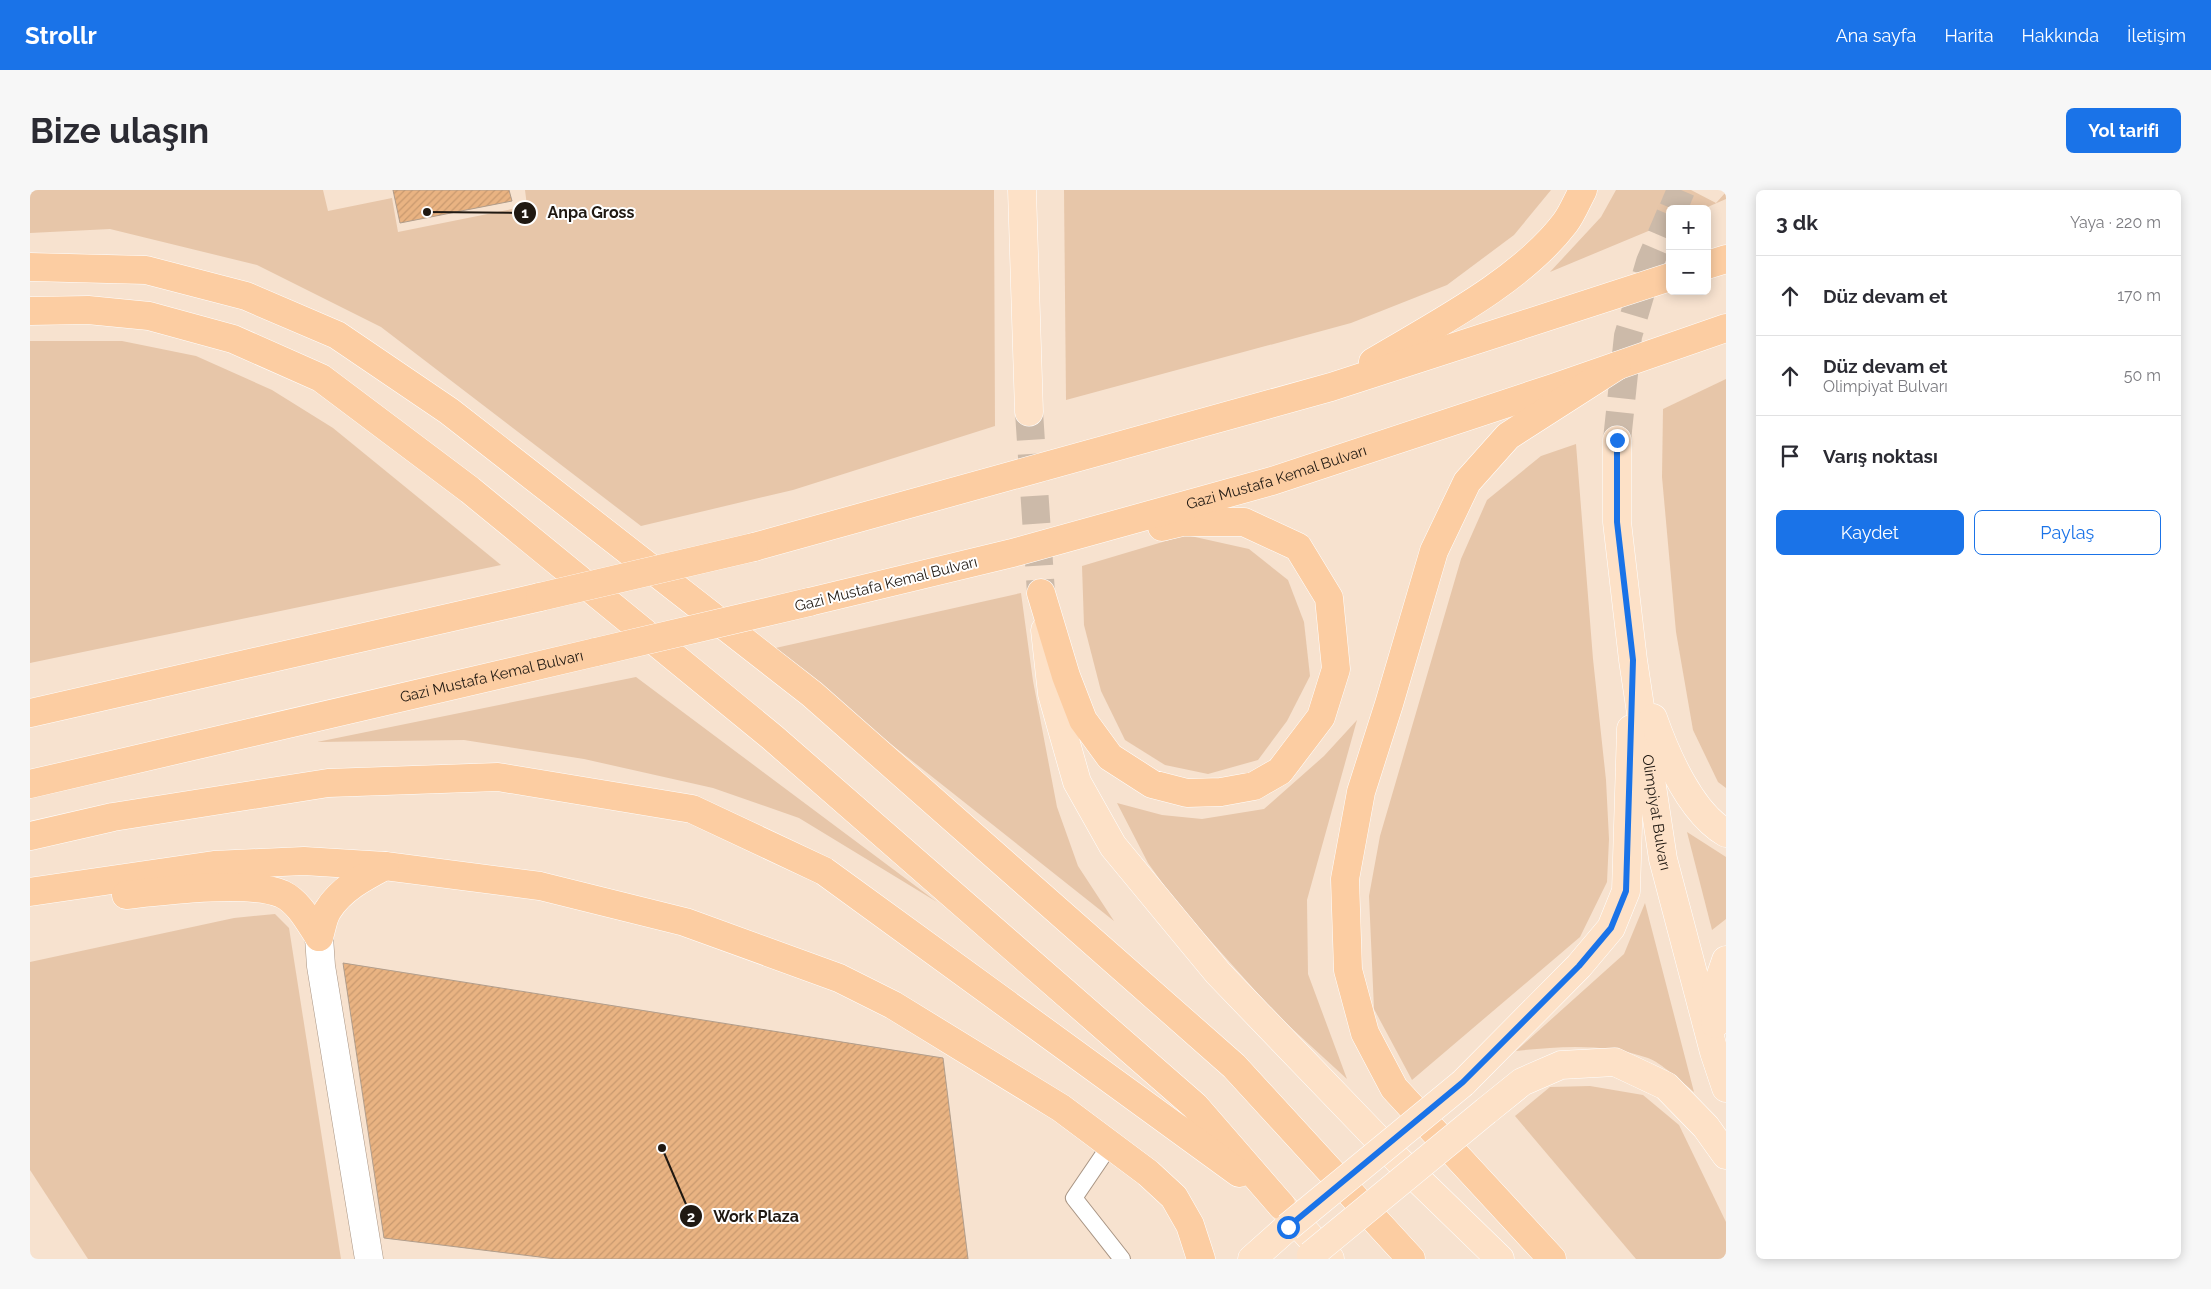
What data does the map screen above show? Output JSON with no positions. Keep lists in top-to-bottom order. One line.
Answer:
{"streets":{"highway":["Gazi Mustafa Kemal Bulvarı"],"main road":["Olimpiyat Bulvarı"]},"places":["Anpa Gross","Work Plaza"],"page":{"header":"Strollr","nav":["Ana sayfa","Harita","Hakkında","İletişim"],"buttons":["Yol tarifi",["Kaydet","Paylaş"]],"title":"Bize ulaşın","heading":["3 dk","Yaya · 220 m"],"map_buttons":["+","−"],"list":[["Düz devam et","170 m"],["Düz devam et","Olimpiyat Bulvarı","50 m"],"Varış noktası"]}}
